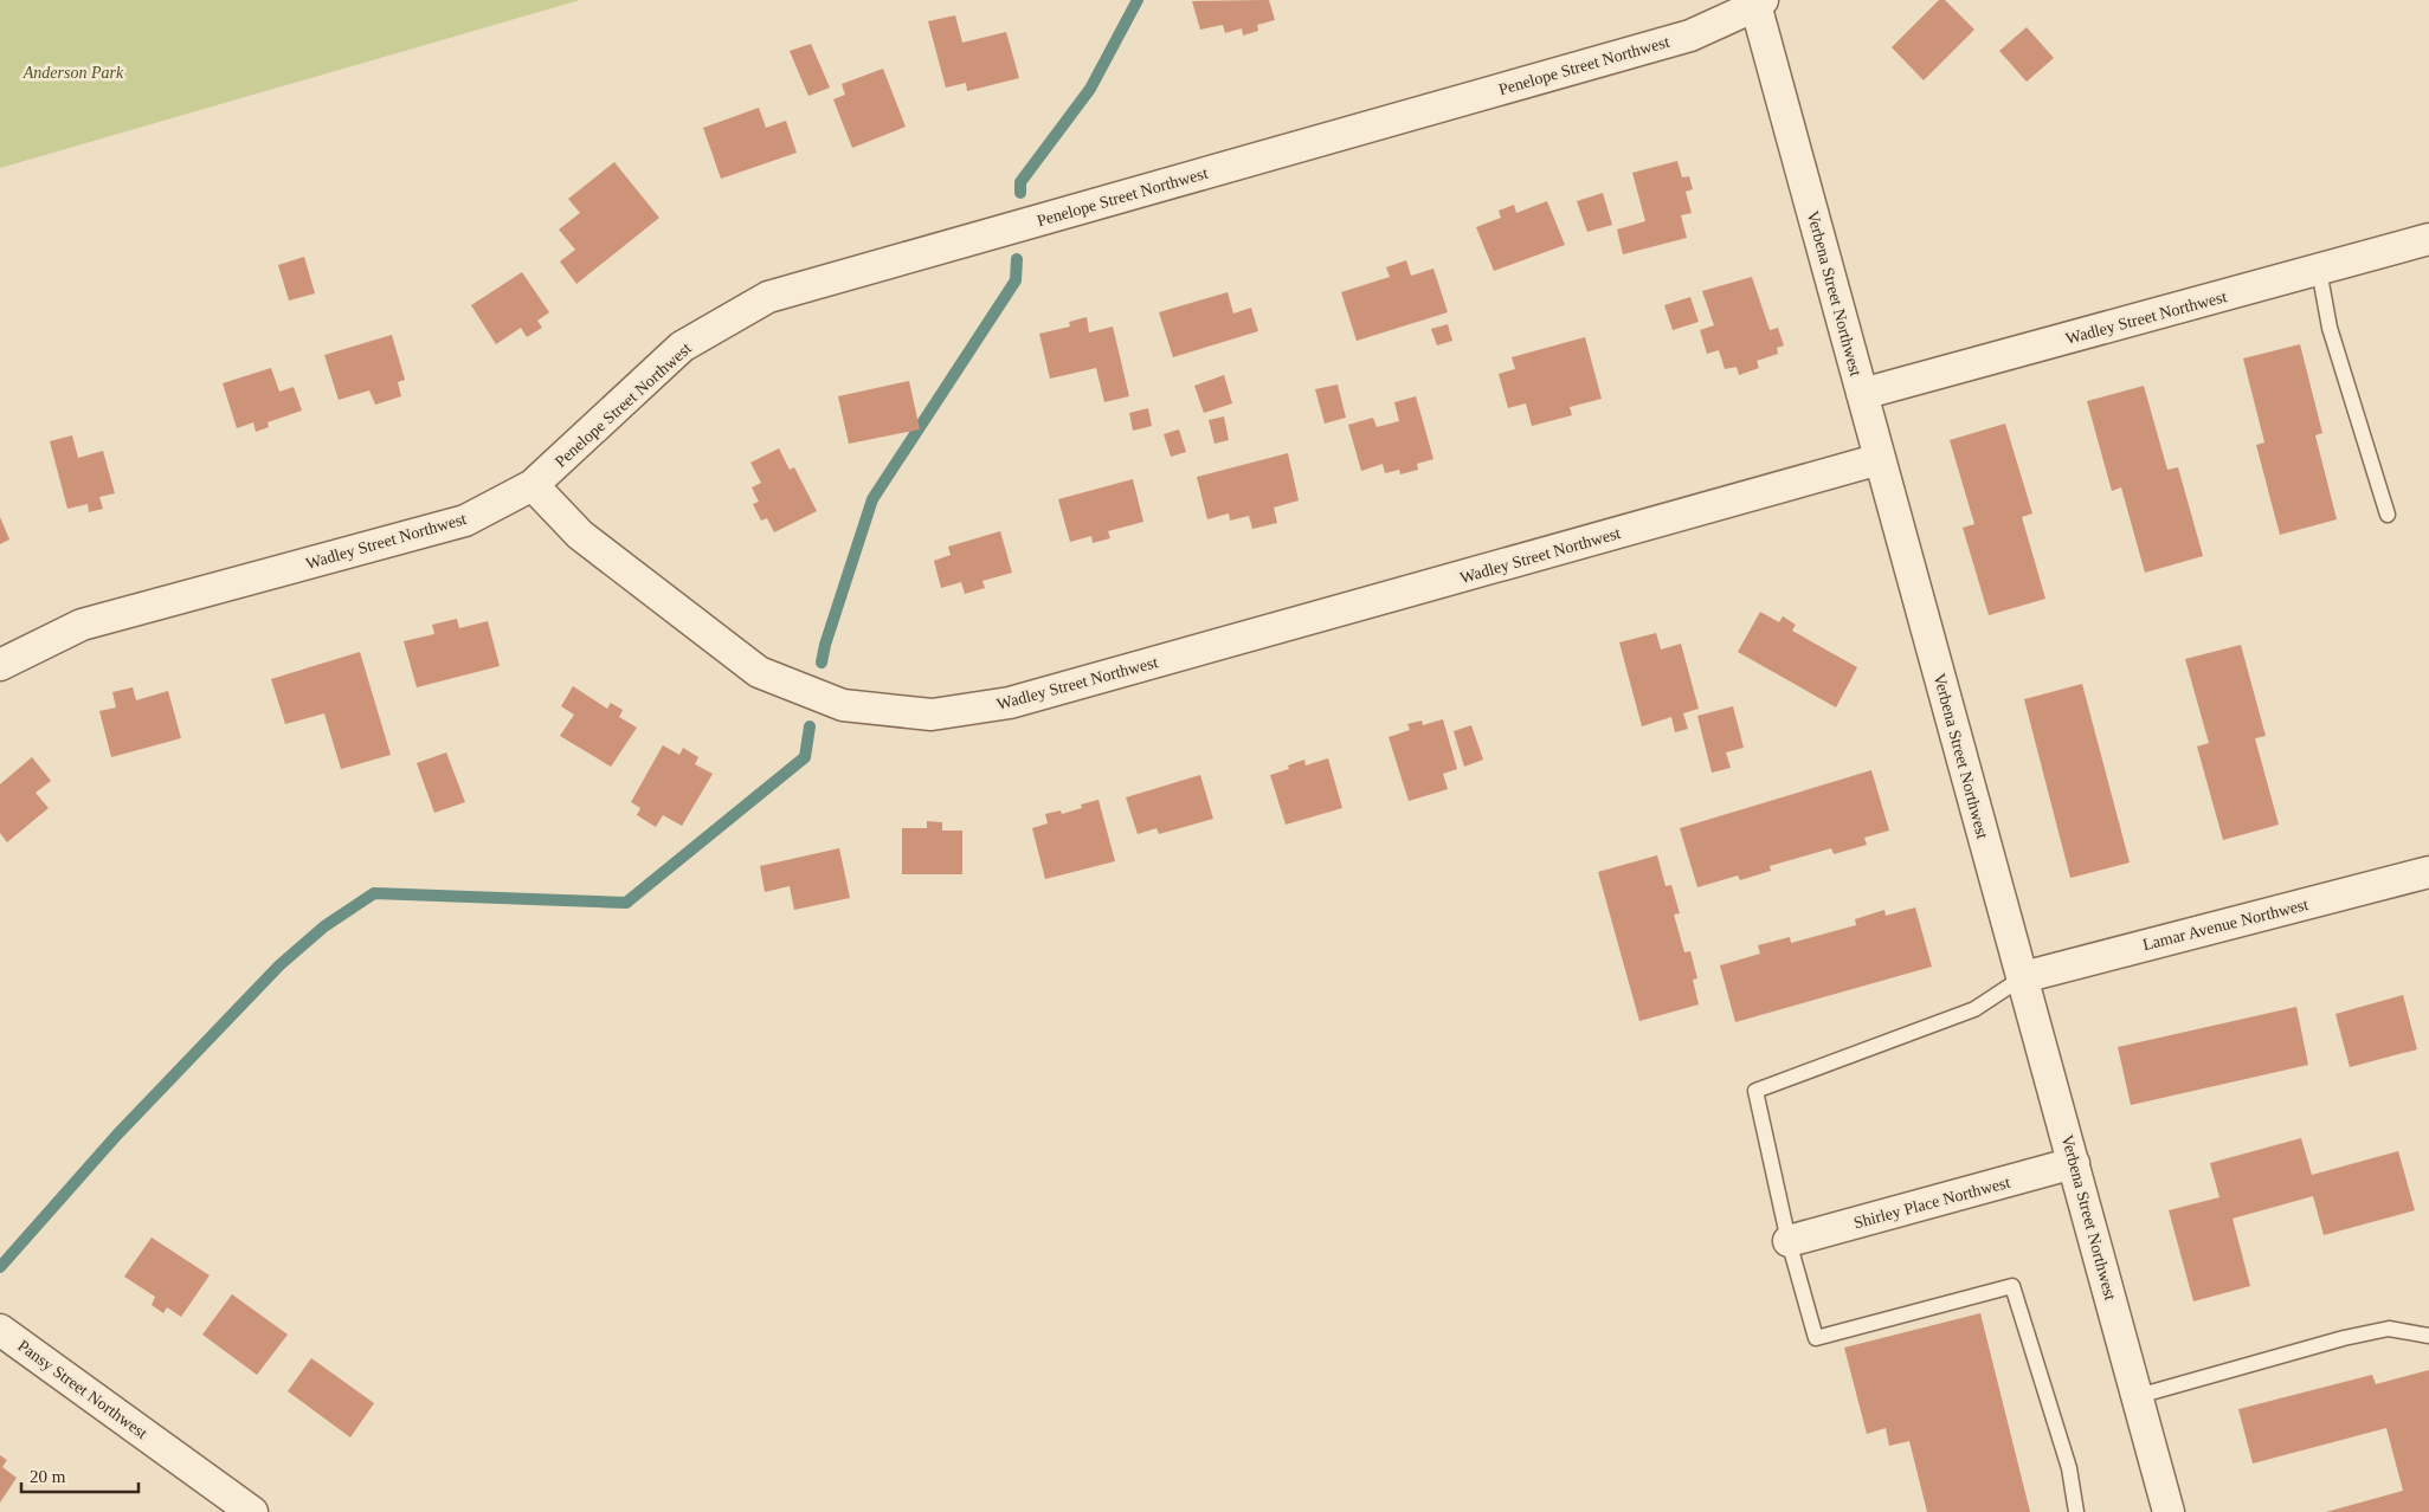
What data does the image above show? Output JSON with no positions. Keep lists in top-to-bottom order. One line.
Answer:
{"streets":{"street":["Penelope Street Northwest","Verbena Street Northwest","Wadley Street Northwest","Lamar Avenue Northwest","Shirley Place Northwest","Pansy Street Northwest"]},"crossings":[["Penelope Street Northwest","Verbena Street Northwest"],["Penelope Street Northwest","Wadley Street Northwest"],["Verbena Street Northwest","Wadley Street Northwest"],["Verbena Street Northwest","Lamar Avenue Northwest"],["Verbena Street Northwest","Shirley Place Northwest"]],"parks":["Anderson Park"],"scale_bar":"20 m"}
